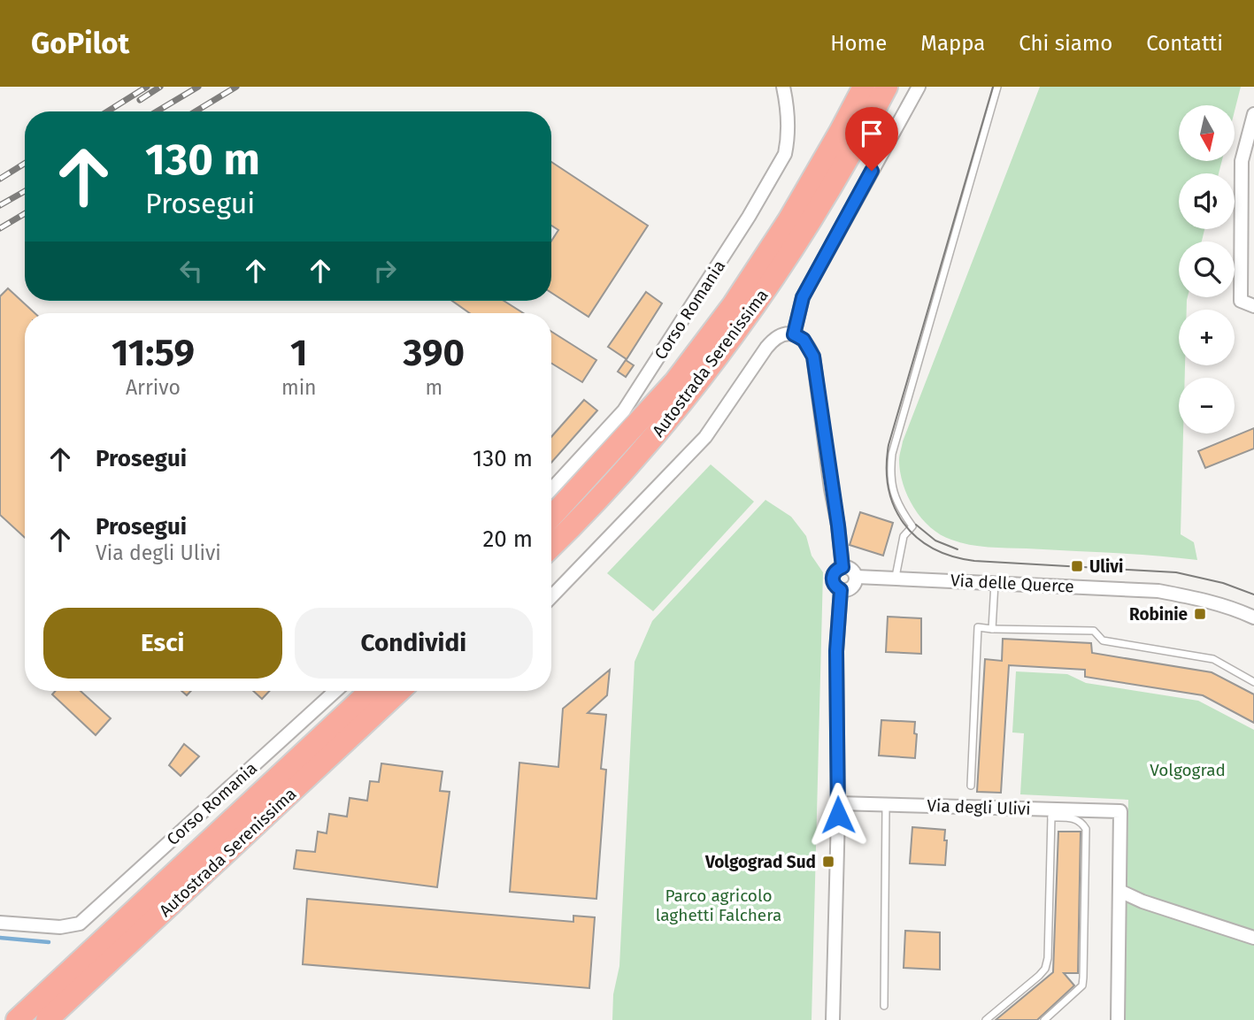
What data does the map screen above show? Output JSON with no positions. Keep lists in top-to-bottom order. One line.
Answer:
{"streets":{"highway":["Autostrada Serenissima"],"street":["Corso Romania","Via delle Querce","Via degli Ulivi"]},"parks":["Volgograd","Parco agricolo laghetti Falchera"],"places":{"transit":["Ulivi","Robinie","Volgograd Sud"]},"north":"bottom","page":{"header":"GoPilot","nav":["Home","Mappa","Chi siamo","Contatti"],"map_buttons":["+","−"],"turn":["130 m","Prosegui"],"eta":["11:59","Arrivo","1","min","390","m"],"list":[{"name":"Prosegui","value":"130 m"},{"name":"Prosegui","note":"Via degli Ulivi","value":"20 m"}],"buttons":["Esci","Condividi"]}}
